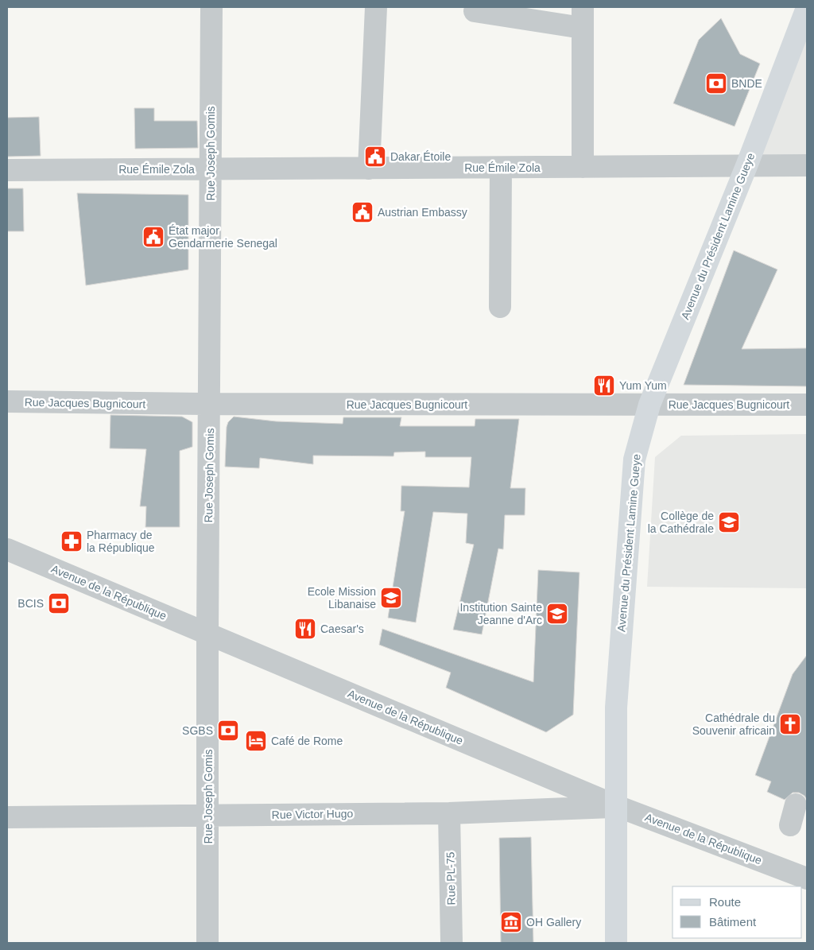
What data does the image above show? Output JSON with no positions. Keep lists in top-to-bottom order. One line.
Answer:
{"streets":{"main road":["Avenue du Président Lamine Gueye"],"street":["Rue Joseph Gomis","Rue Émile Zola","Rue Jacques Bugnicourt","Avenue de la République","Rue Victor Hugo","Rue PL-75"]},"crossings":[["Rue Joseph Gomis","Rue Émile Zola"],["Rue Joseph Gomis","Rue Jacques Bugnicourt"],["Rue Joseph Gomis","Avenue de la République"],["Rue Joseph Gomis","Rue Victor Hugo"],["Rue Émile Zola","Avenue du Président Lamine Gueye"],["Avenue du Président Lamine Gueye","Rue Jacques Bugnicourt"],["Avenue du Président Lamine Gueye","Avenue de la République"],["Avenue du Président Lamine Gueye","Rue Victor Hugo"],["Avenue de la République","Rue Victor Hugo"],["Rue Victor Hugo","Rue PL-75"]],"places":{"bank":["BNDE","BCIS","SGBS"],"public building":["Dakar Étoile","Austrian Embassy","État major Gendarmerie Senegal"],"restaurant":["Yum Yum","Caesar's"],"school or university":["Collège de la Cathédrale","Ecole Mission Libanaise","Institution Sainte Jeanne d'Arc"],"pharmacy":["Pharmacy de la République"],"church":["Cathédrale du Souvenir africain"],"hotel":["Café de Rome"],"museum":["OH Gallery"]},"legend":["Route","Bâtiment"]}
